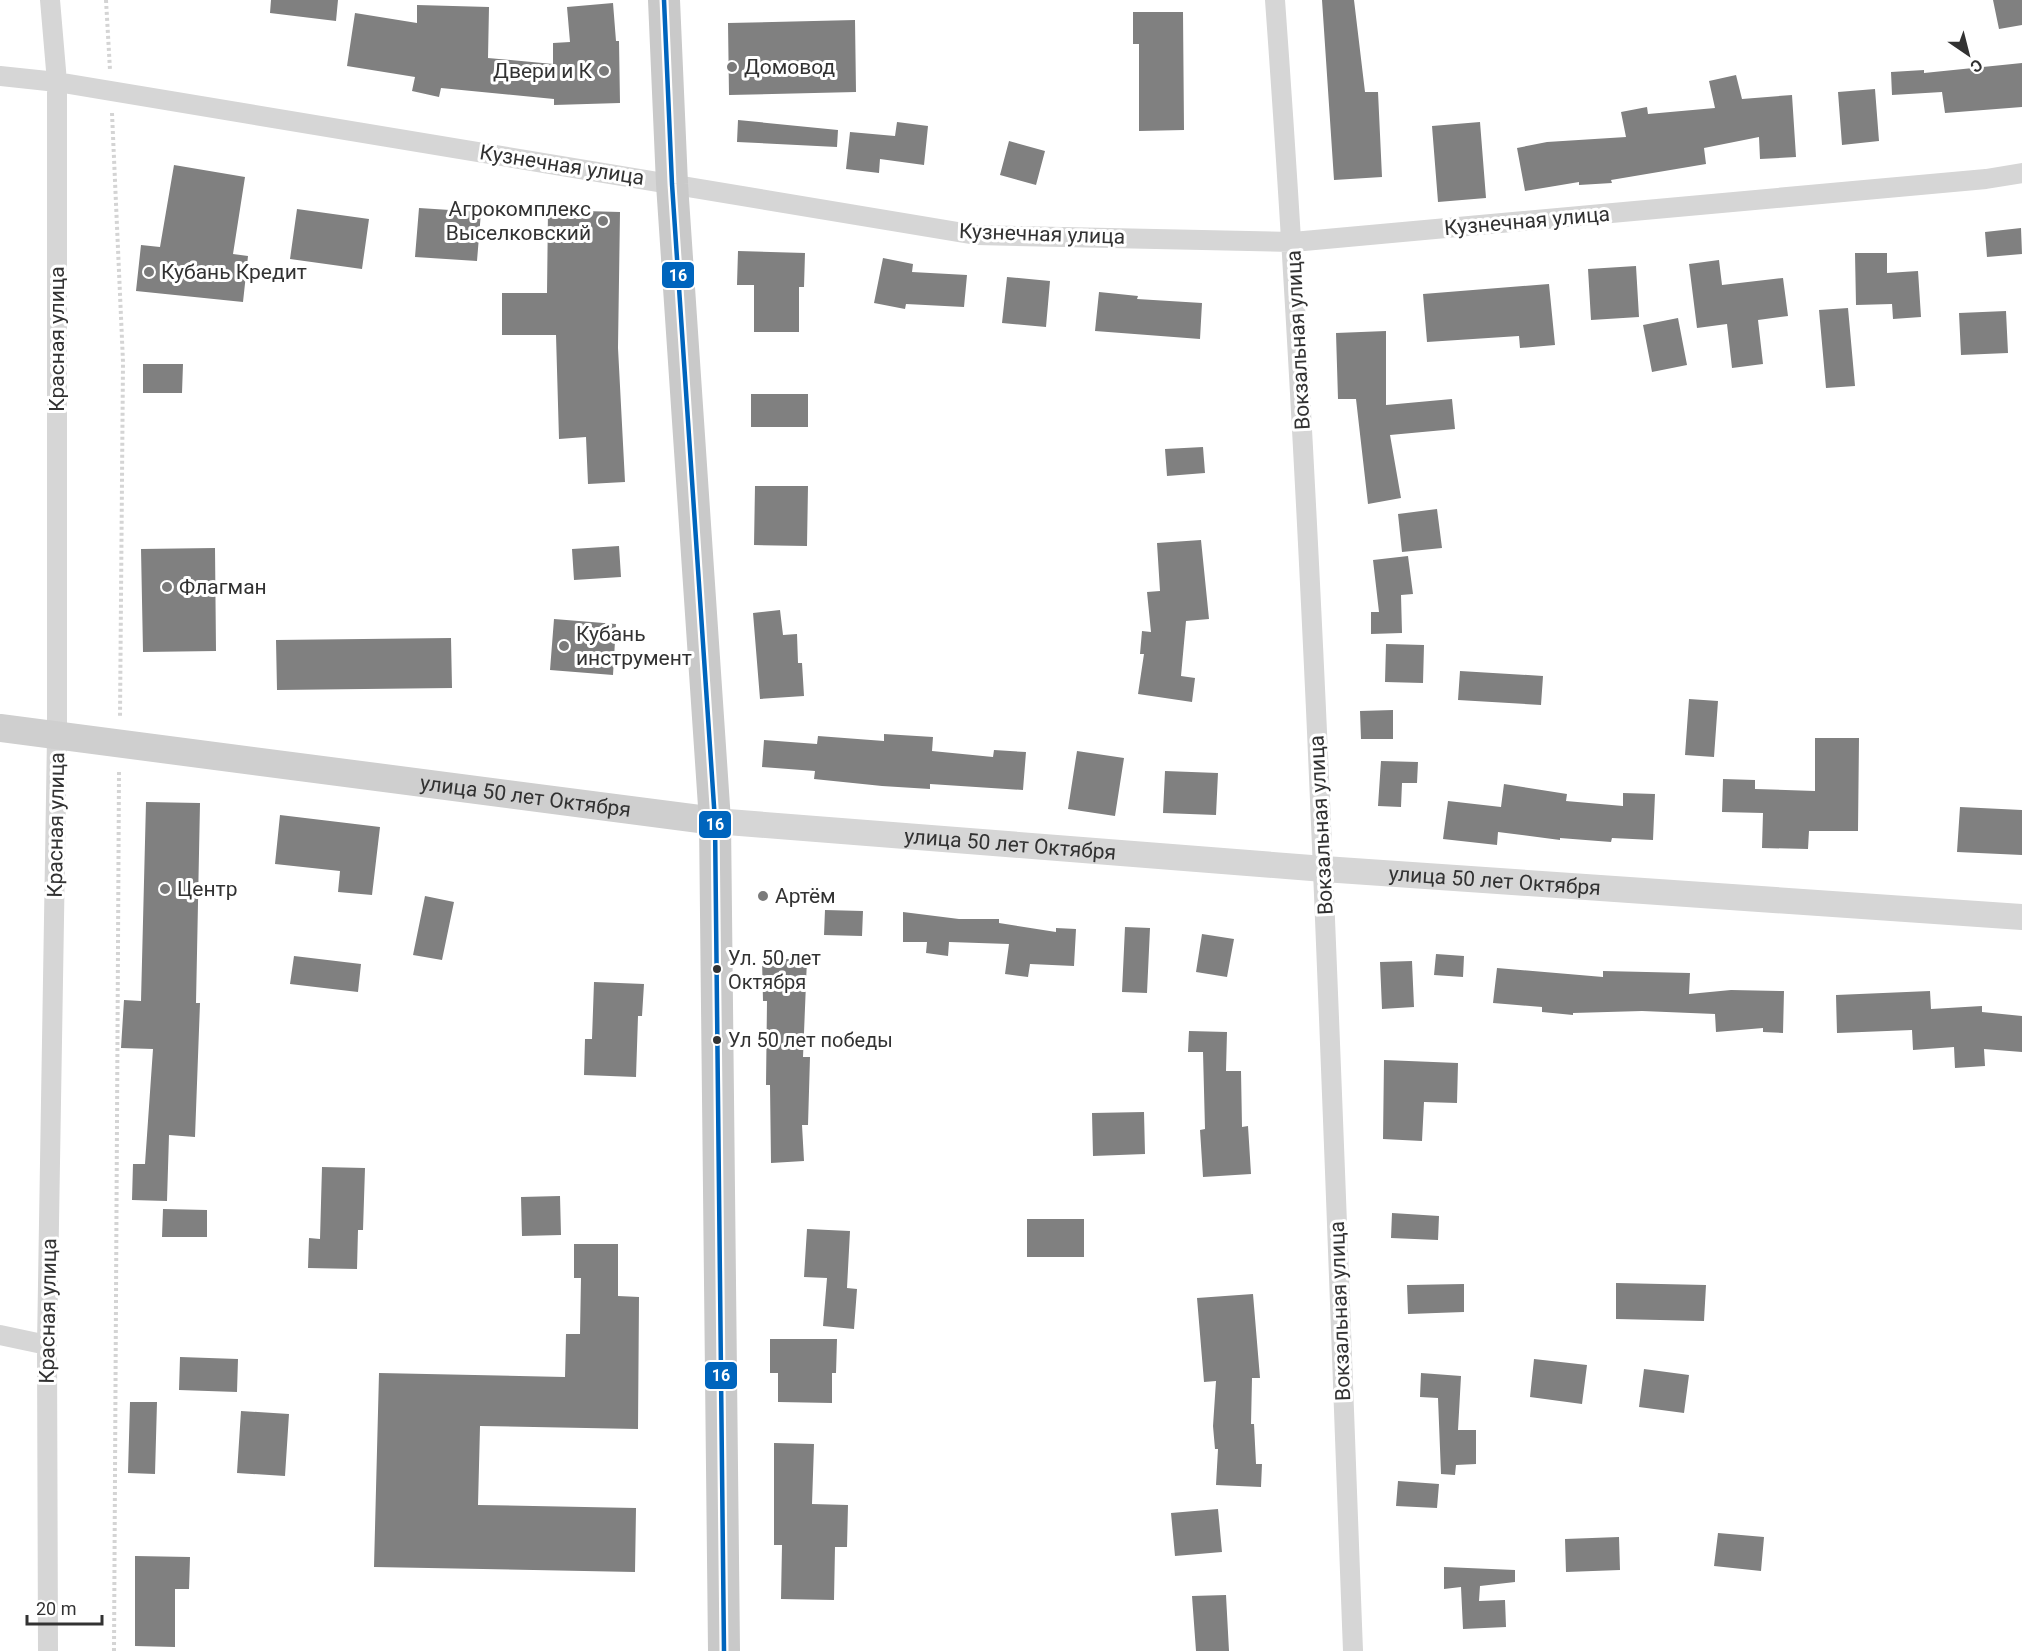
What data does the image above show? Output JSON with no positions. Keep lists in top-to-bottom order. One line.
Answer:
{"streets":{"main road":["улица 50 лет Октября"],"street":["Кузнечная улица","Красная улица","Вокзальная улица"]},"crossings":[["Кузнечная улица","Красная улица"],["Кузнечная улица","Вокзальная улица"],["Красная улица","улица 50 лет Октября"],["Вокзальная улица","улица 50 лет Октября"]],"places":["Домовод","Двери и К","Агрокомплекс Выселковский","Кубань Кредит","Флагман","Кубань инструмент","Центр","Артём","Ул. 50 лет Октября","Ул 50 лет победы"],"lines":["transit line 16"],"scale_bar":"20 m","north":"bottom right"}
